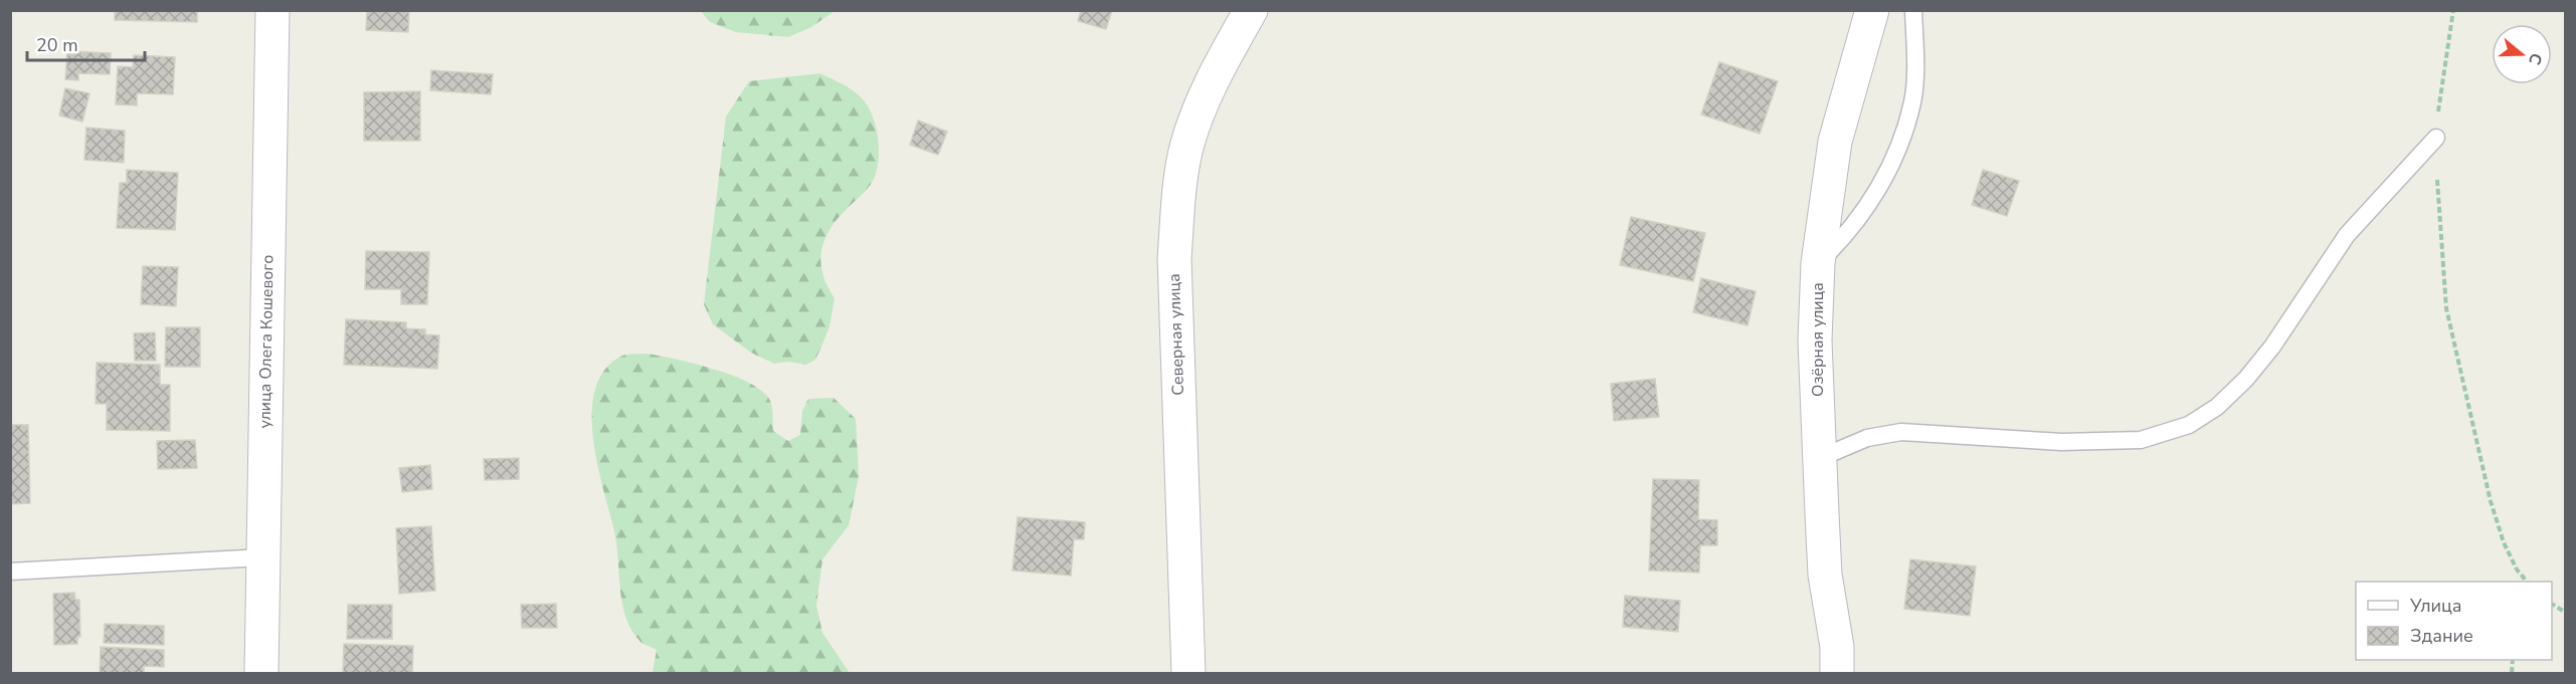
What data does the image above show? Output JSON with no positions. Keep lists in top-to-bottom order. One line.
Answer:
{"streets":{"street":["Северная улица","Озёрная улица","улица Олега Кошевого"]},"legend":["Улица","Здание"],"scale_bar":"20 m","north":"right"}
